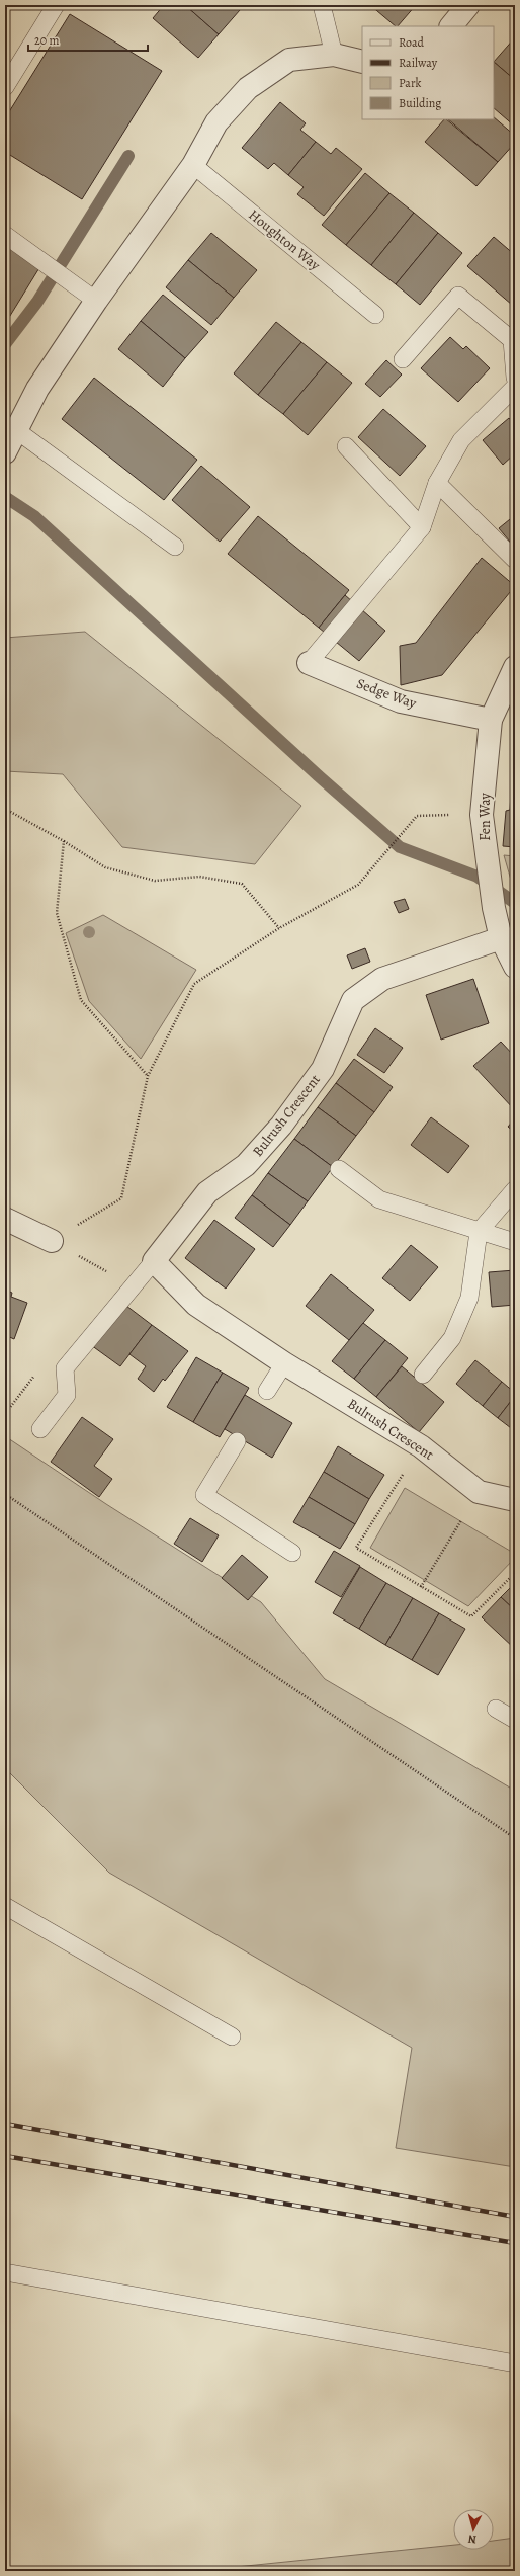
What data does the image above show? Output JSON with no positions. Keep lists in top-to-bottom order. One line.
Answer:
{"streets":{"street":["Sedge Way","Fen Way","Bulrush Crescent"],"lane":["Houghton Way"]},"crossings":[["Sedge Way","Fen Way"],["Fen Way","Bulrush Crescent"]],"legend":["Road","Railway","Park","Building"],"scale_bar":"20 m","north":"bottom"}
